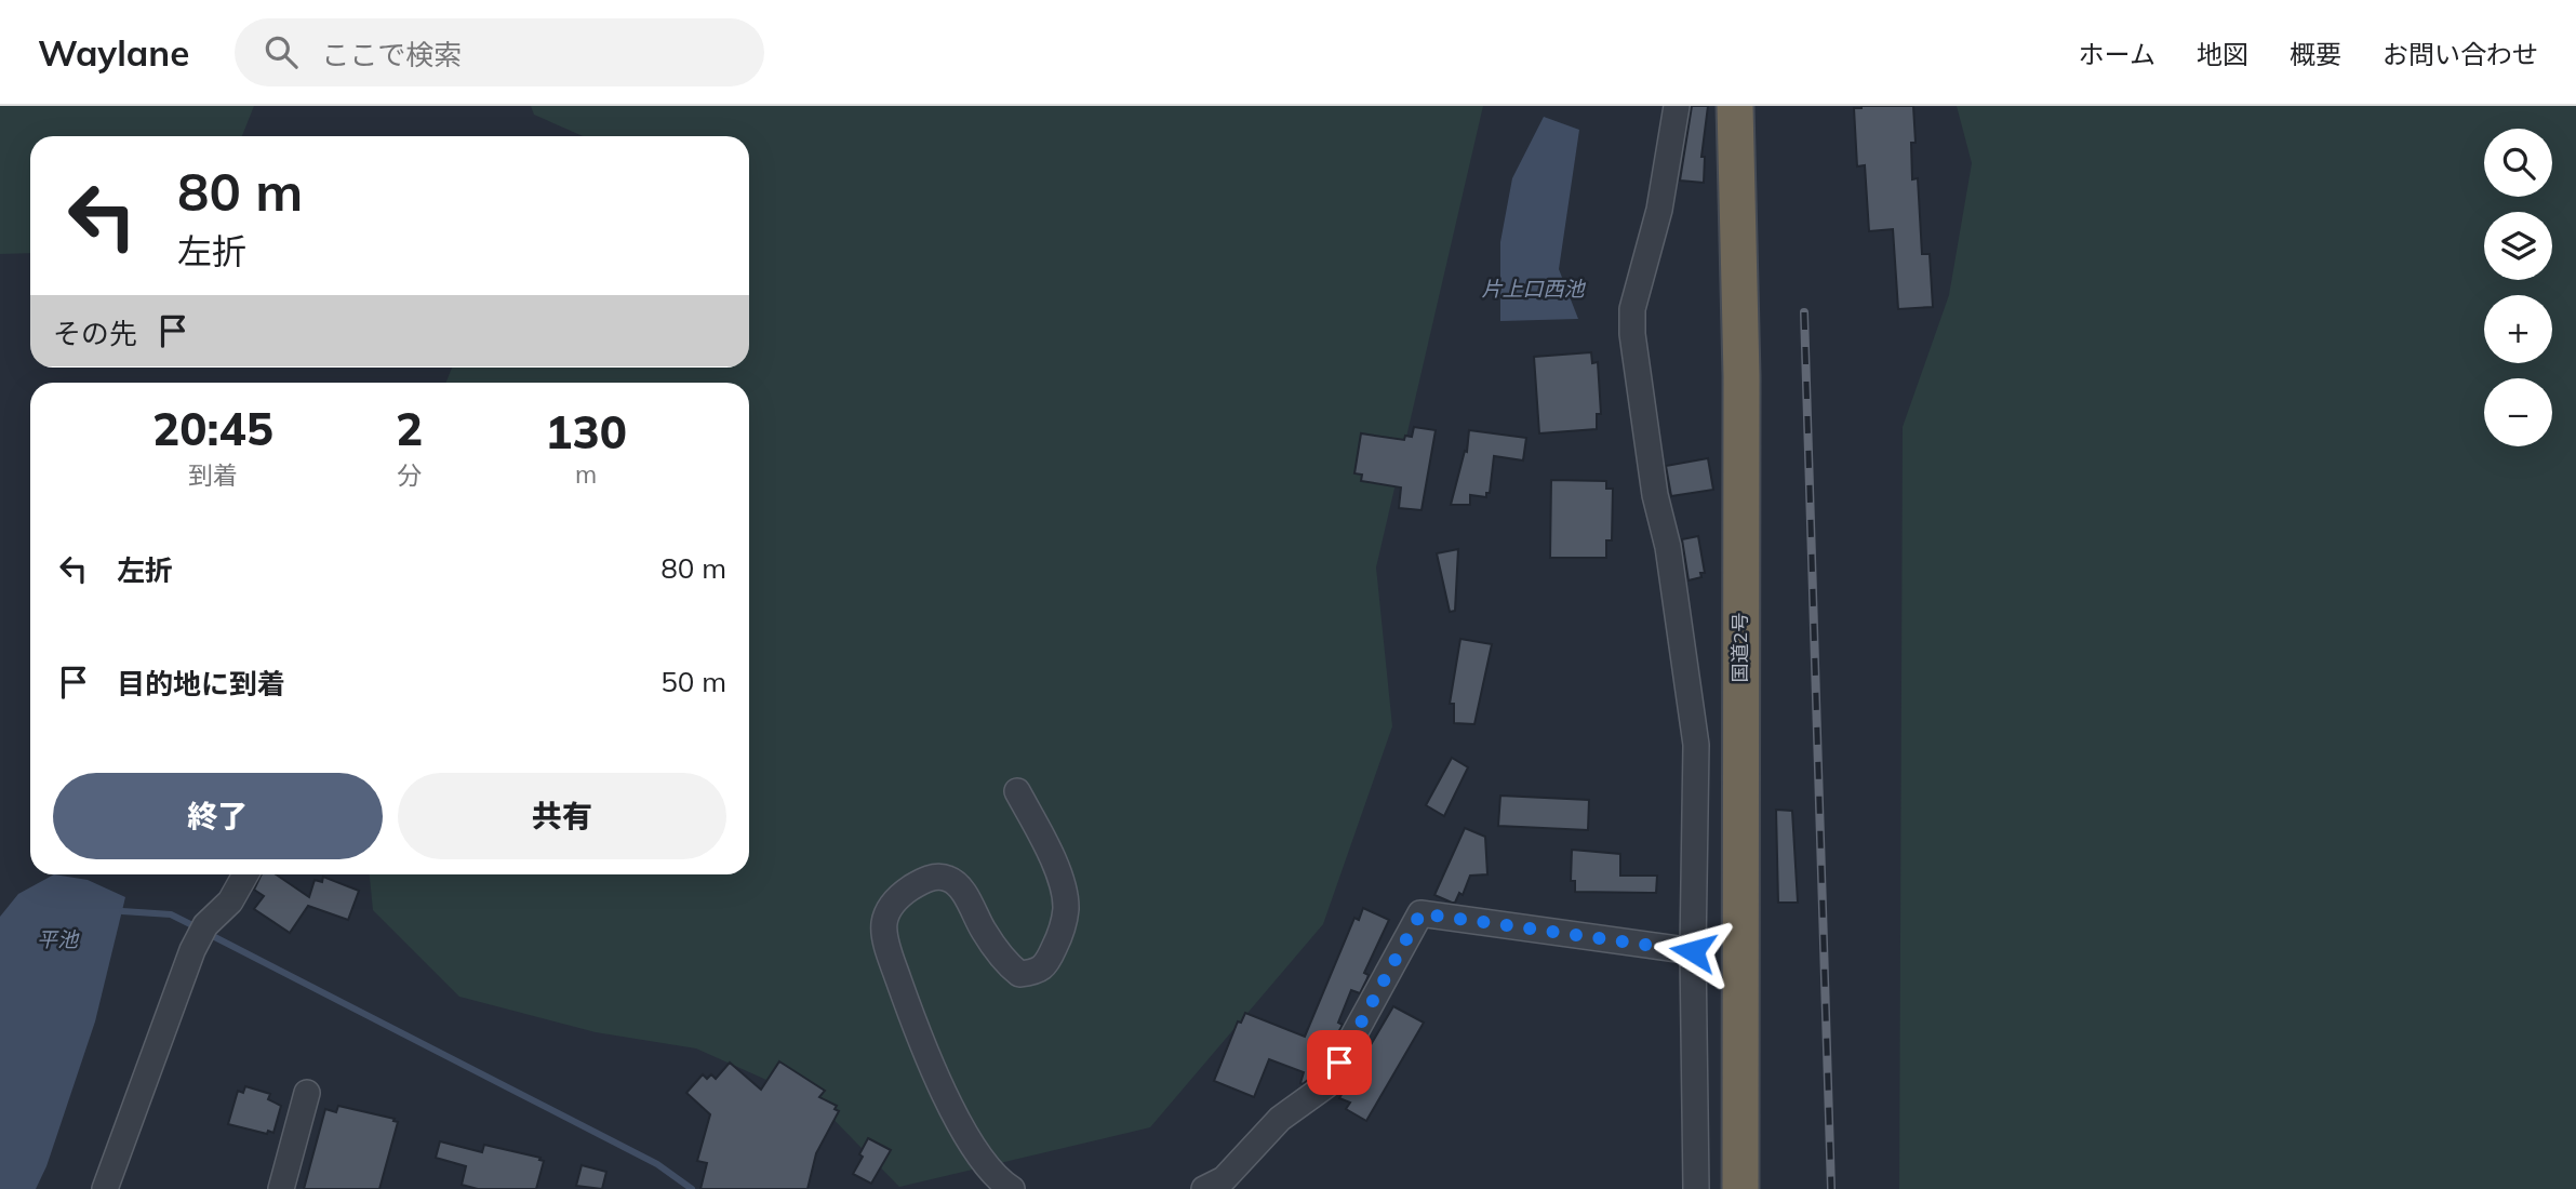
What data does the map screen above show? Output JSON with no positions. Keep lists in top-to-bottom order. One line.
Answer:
{"streets":{"highway":["国道2号"]},"water":["片上口西池","平池"],"page":{"header":"Waylane","search":"ここで検索","nav":["ホーム","地図","概要","お問い合わせ"],"map_buttons":["+","−"],"turn":["80 m","左折"],"then":"その先","eta":["20:45","到着","2","分","130","m"],"list":[{"name":"左折","value":"80 m"},{"name":"目的地に到着","value":"50 m"}],"buttons":["終了","共有"]}}
